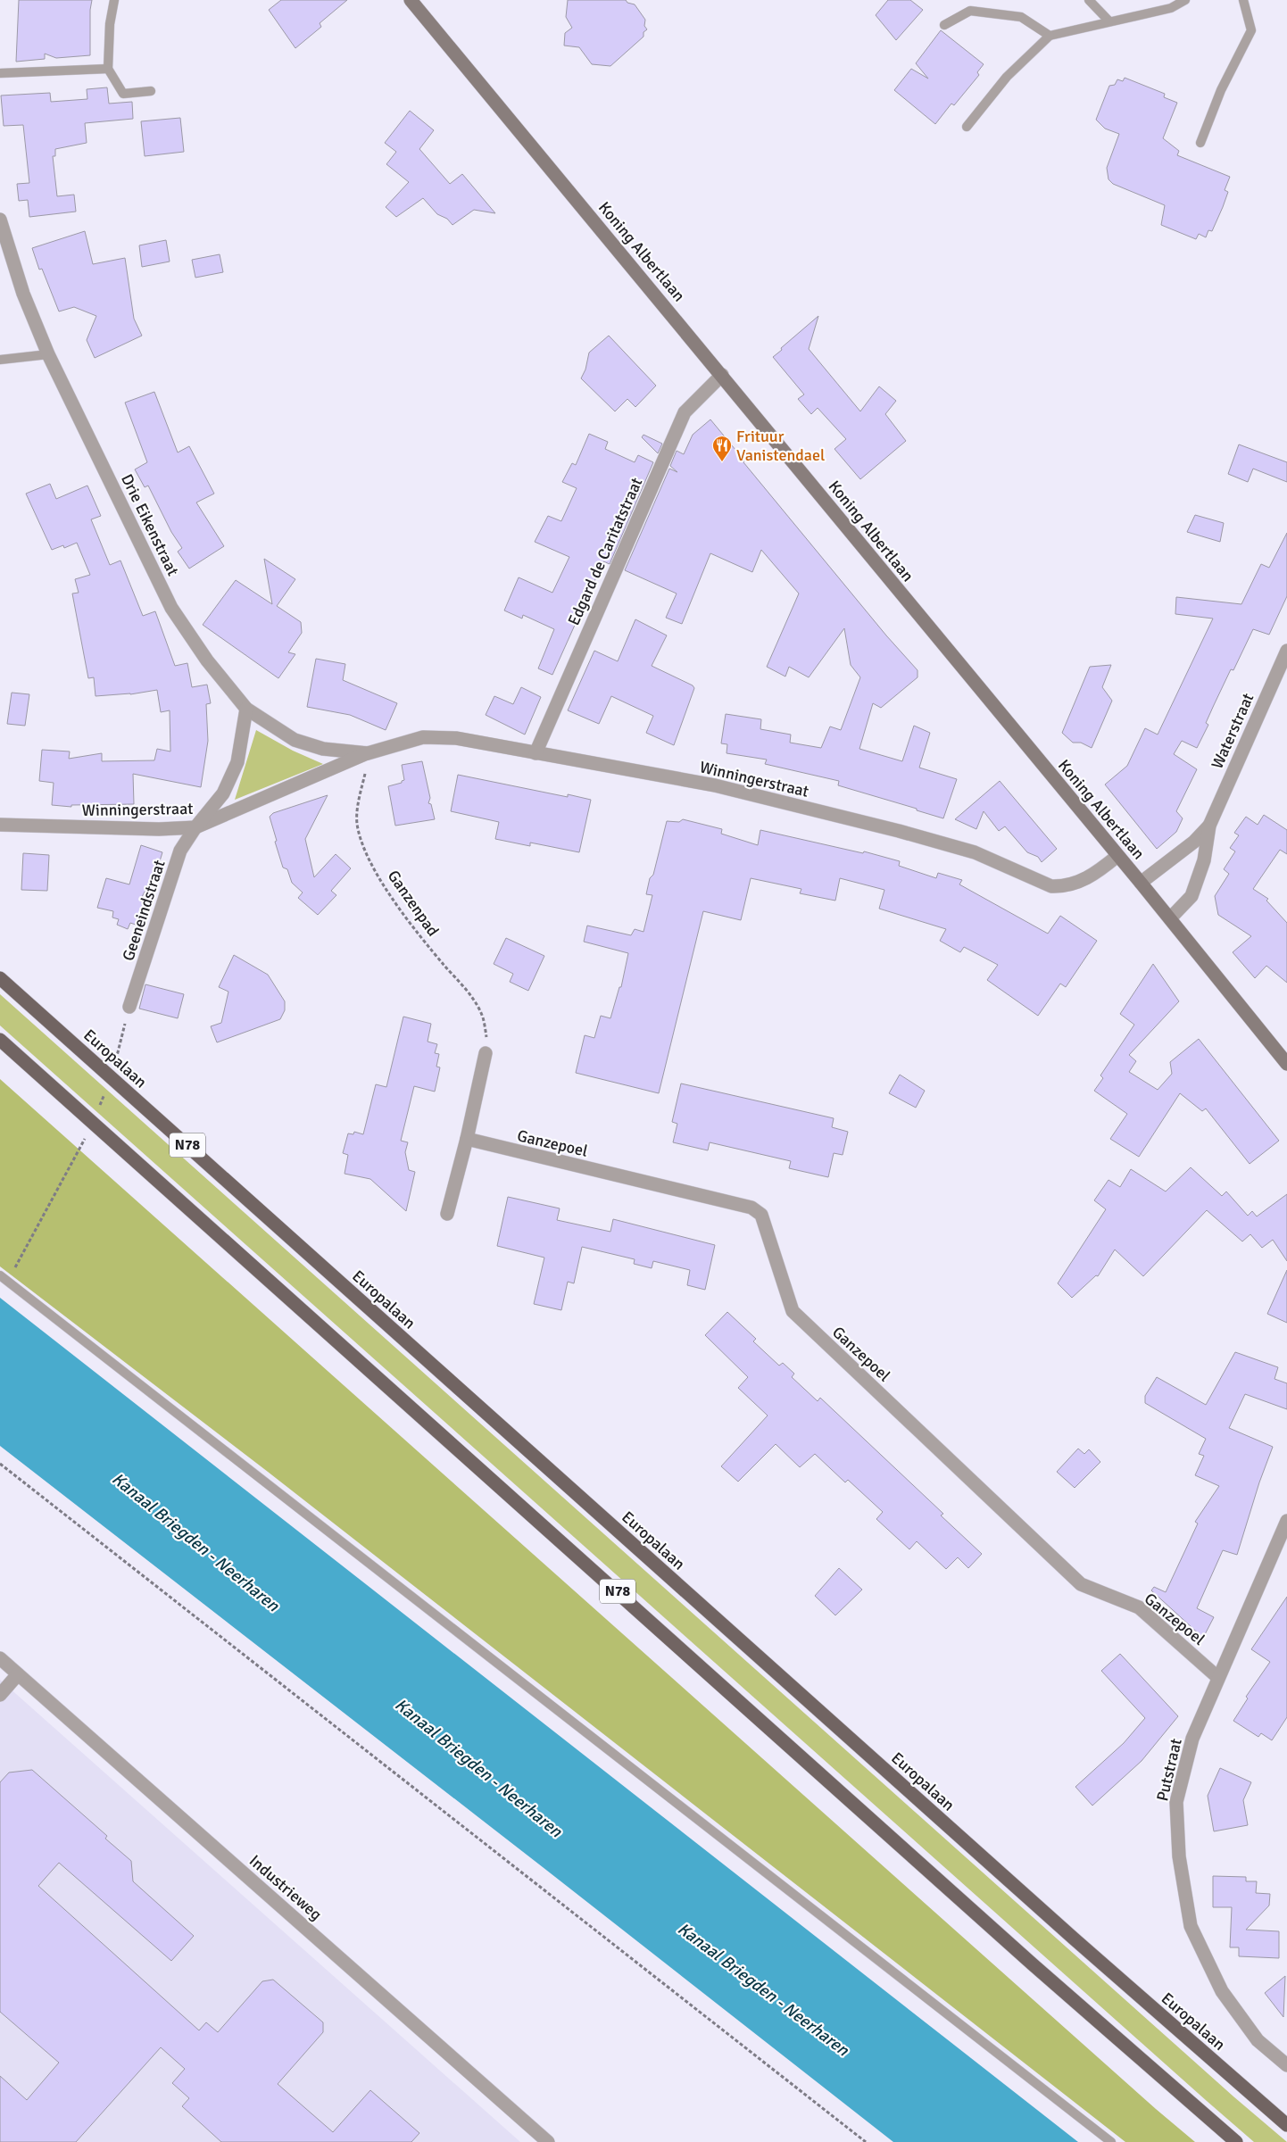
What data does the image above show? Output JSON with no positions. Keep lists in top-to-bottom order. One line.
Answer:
{"streets":{"main road":["Europalaan","N78"],"street":["Koning Albertlaan","Drie Eikenstraat","Edgard de Caritatstraat","Waterstraat","Winningerstraat","Geeneindstraat","Ganzepoel","Putstraat","Industrieweg"],"path":["Ganzenpad"]},"crossings":[["Koning Albertlaan","Edgard de Caritatstraat"],["Koning Albertlaan","Waterstraat"],["Koning Albertlaan","Winningerstraat"],["Drie Eikenstraat","Winningerstraat"],["Edgard de Caritatstraat","Winningerstraat"],["Winningerstraat","Ganzenpad"],["Winningerstraat","Geeneindstraat"],["Ganzepoel","Putstraat"]],"water":["Kanaal Briegden - Neerharen"],"places":{"restaurant":["Frituur Vanistendael"]}}
